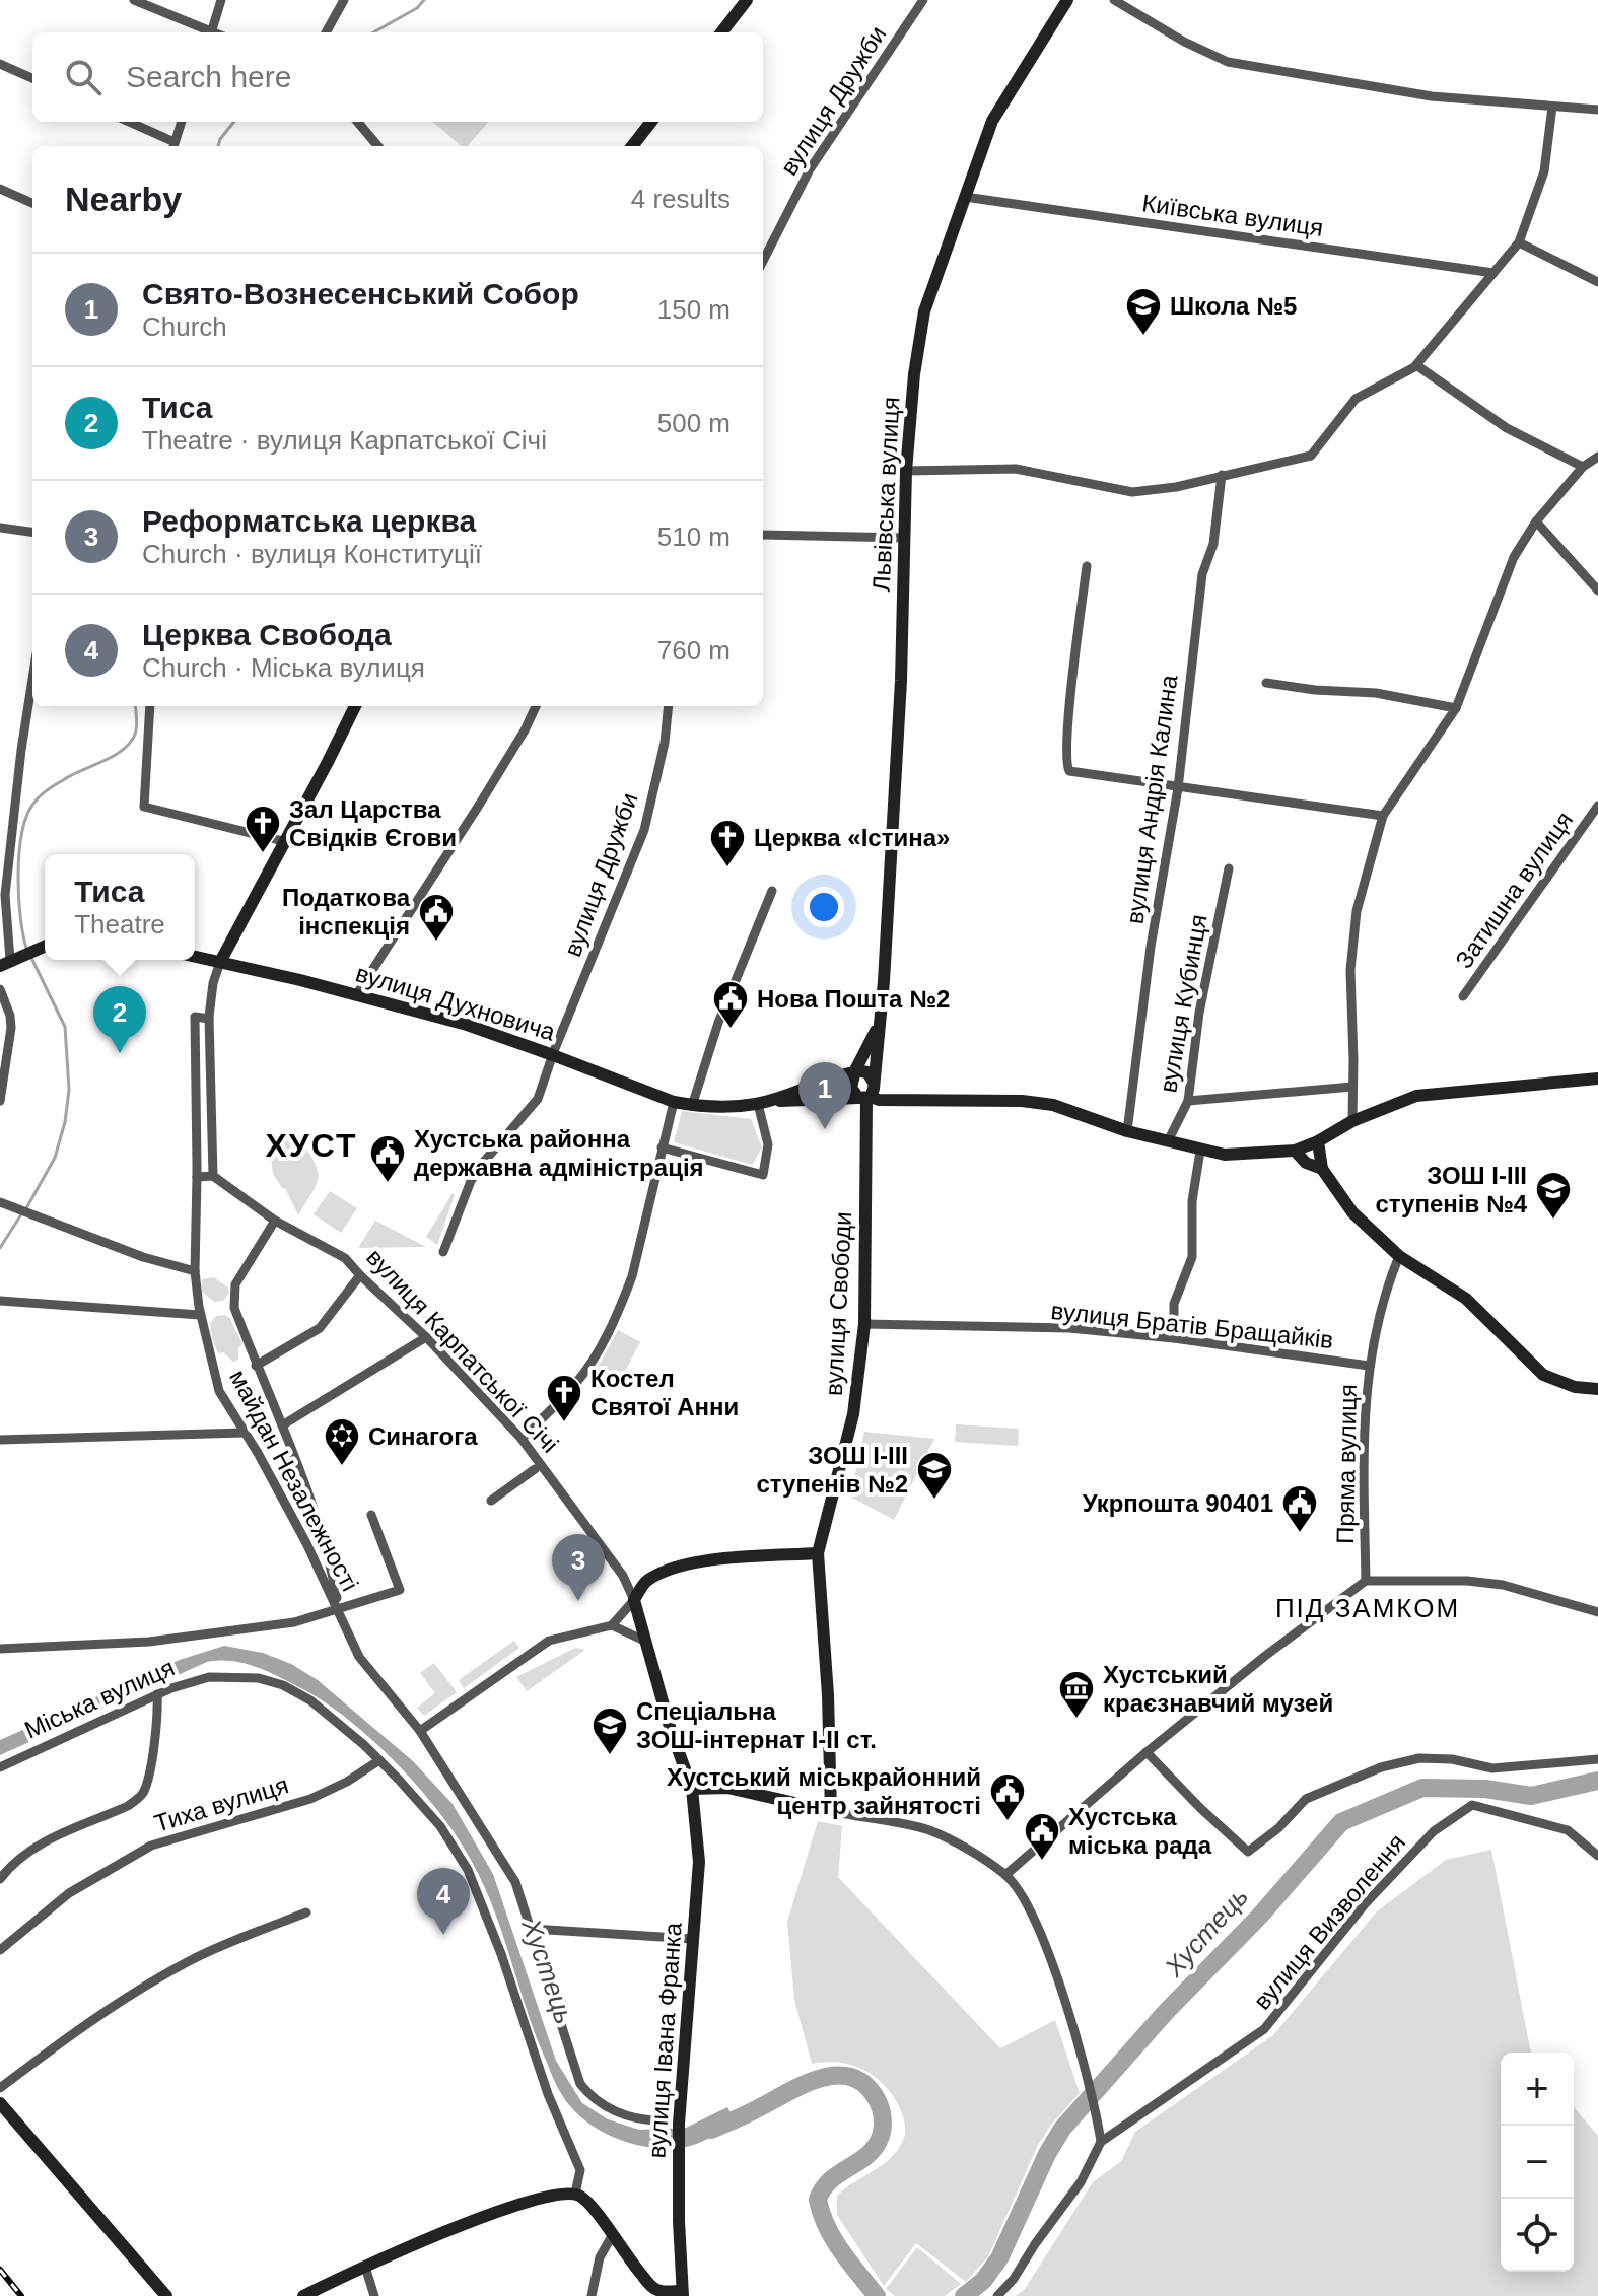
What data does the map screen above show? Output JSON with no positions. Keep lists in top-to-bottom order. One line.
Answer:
{"streets":{"main road":["Львівська вулиця","вулиця Духновича","вулиця Свободи","вулиця Карпатської Січі","вулиця Івана Франка"],"street":["вулиця Дружби","Київська вулиця","вулиця Андрія Калина","Затишна вулиця","вулиця Кубинця","вулиця Братів Бращайків","Пряма вулиця","майдан Незалежності","Міська вулиця","Тиха вулиця","вулиця Визволення"]},"crossings":[["вулиця Дружби","вулиця Духновича"],["Київська вулиця","Львівська вулиця"],["Львівська вулиця","вулиця Свободи"],["вулиця Свободи","вулиця Братів Бращайків"],["вулиця Братів Бращайків","Пряма вулиця"],["вулиця Карпатської Січі","майдан Незалежності"],["вулиця Карпатської Січі","вулиця Івана Франка"],["Міська вулиця","Тиха вулиця"]],"districts":["ХУСТ","ПІД ЗАМКОМ"],"water":["Хустець"],"places":{"school or university":["Школа №5","ЗОШ І-ІІІ ступенів №4","ЗОШ І-ІІІ ступенів №2","Спеціальна ЗОШ-інтернат І-ІІ ст."],"church":["Зал Царства Свідків Єгови","Церква «Істина»","Костел Святої Анни"],"public building":["Податкова інспекція","Нова Пошта №2","Хустська районна державна адміністрація","Укрпошта 90401","Хустський міськрайонний центр зайнятості","Хустська міська рада"],"synagogue":["Синагога"],"museum":["Хустський краєзнавчий музей"]},"page":{"search":"Search here","heading":["Nearby","4 results"],"list":[{"mark":"1","name":"Свято-Вознесенський Собор","note":"Church","value":"150 m"},{"mark":"2","name":"Тиса","note":"Theatre · вулиця Карпатської Січі","value":"500 m"},{"mark":"3","name":"Реформатська церква","note":"Church · вулиця Конституції","value":"510 m"},{"mark":"4","name":"Церква Свобода","note":"Church · Міська вулиця","value":"760 m"}],"popup":["Тиса","Theatre"],"pins":["2","1","3","4"],"map_buttons":["+","−"]}}
